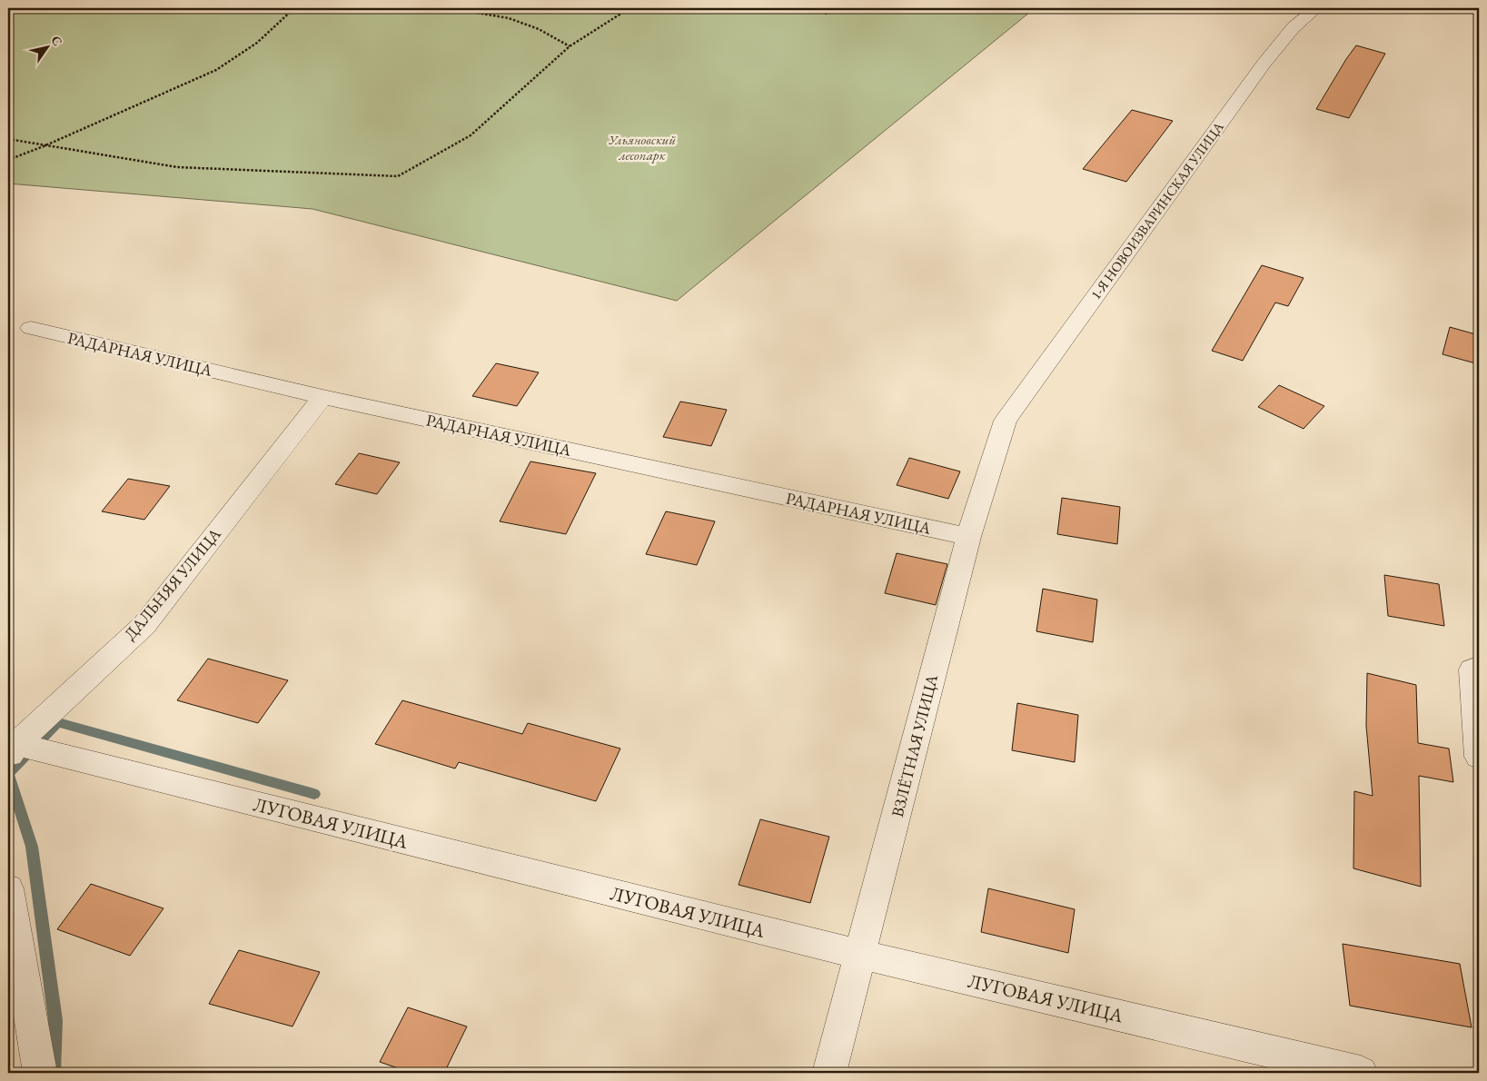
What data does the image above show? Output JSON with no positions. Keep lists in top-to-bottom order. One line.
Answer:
{"streets":{"street":["1-Я НОВОИЗВАРИНСКАЯ УЛИЦА","РАДАРНАЯ УЛИЦА","ДАЛЬНЯЯ УЛИЦА","ВЗЛЁТНАЯ УЛИЦА","ЛУГОВАЯ УЛИЦА"]},"crossings":[["1-Я НОВОИЗВАРИНСКАЯ УЛИЦА","ВЗЛЁТНАЯ УЛИЦА"],["РАДАРНАЯ УЛИЦА","ДАЛЬНЯЯ УЛИЦА"],["РАДАРНАЯ УЛИЦА","ВЗЛЁТНАЯ УЛИЦА"],["ДАЛЬНЯЯ УЛИЦА","ЛУГОВАЯ УЛИЦА"],["ВЗЛЁТНАЯ УЛИЦА","ЛУГОВАЯ УЛИЦА"]],"parks":["Ульяновский лесопарк"],"north":"top right"}
